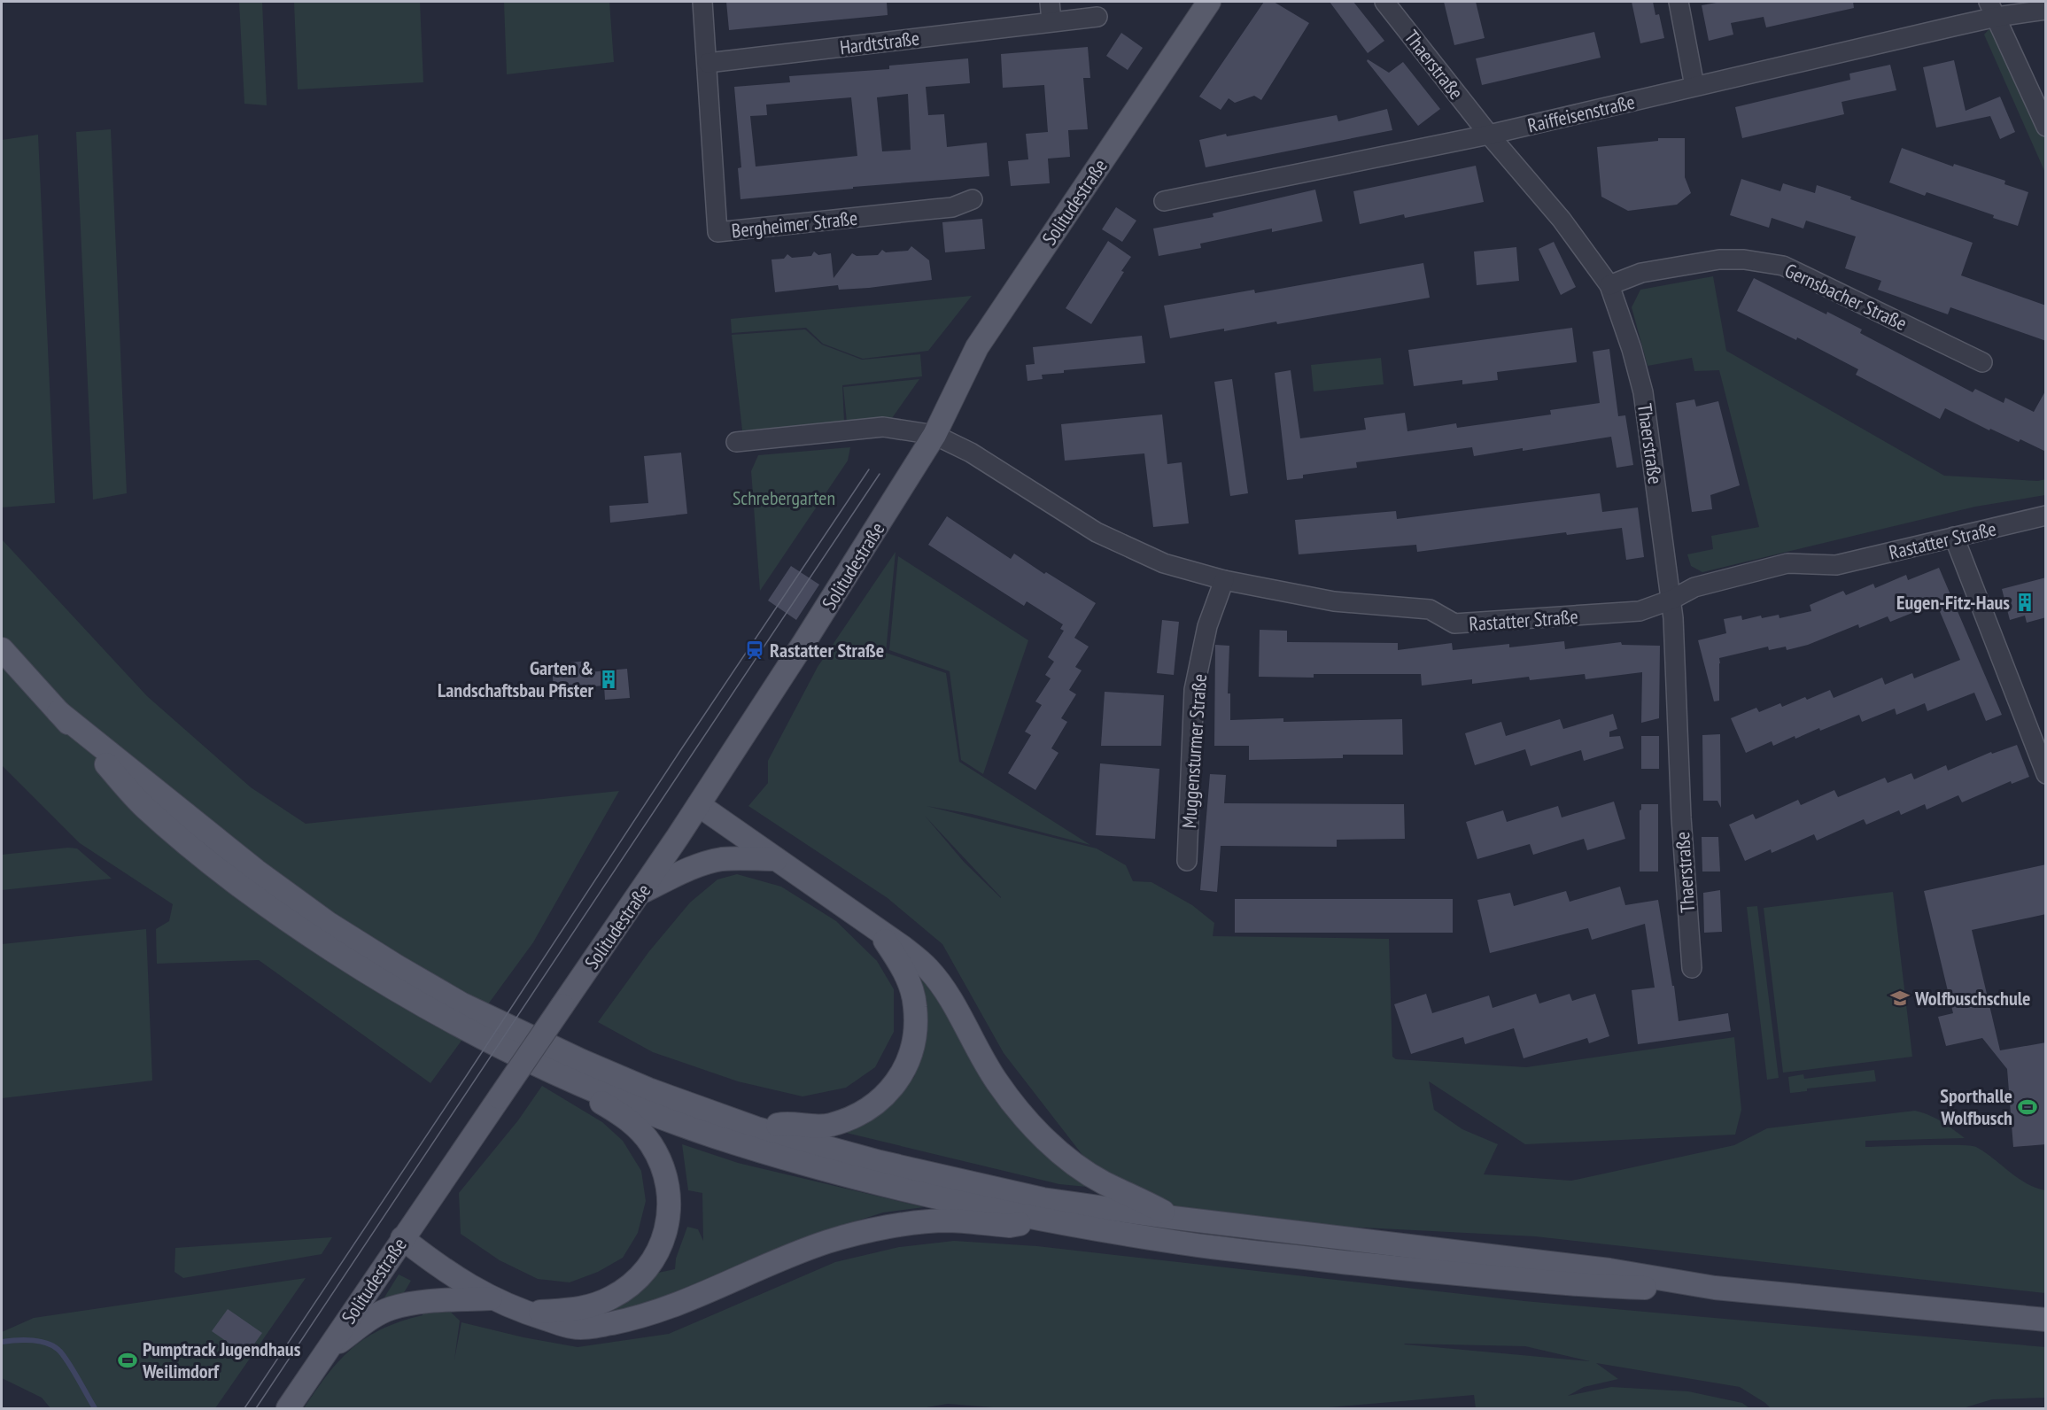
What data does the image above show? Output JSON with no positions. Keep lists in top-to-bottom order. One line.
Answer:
{"streets":{"main road":["Solitudestraße"],"street":["Hardtstraße","Thaerstraße","Raiffeisenstraße","Bergheimer Straße","Gernsbacher Straße","Rastatter Straße","Muggensturmer Straße"]},"crossings":[["Hardtstraße","Bergheimer Straße"],["Thaerstraße","Raiffeisenstraße"],["Thaerstraße","Gernsbacher Straße"],["Thaerstraße","Rastatter Straße"],["Solitudestraße","Rastatter Straße"],["Rastatter Straße","Muggensturmer Straße"]],"parks":["Schrebergarten"],"places":{"building":["Eugen-Fitz-Haus","Garten & Landschaftsbau Pfister"],"station":["Rastatter Straße"],"school or university":["Wolfbuschschule"],"sports":["Sporthalle Wolfbusch","Pumptrack Jugendhaus Weilimdorf"]}}
